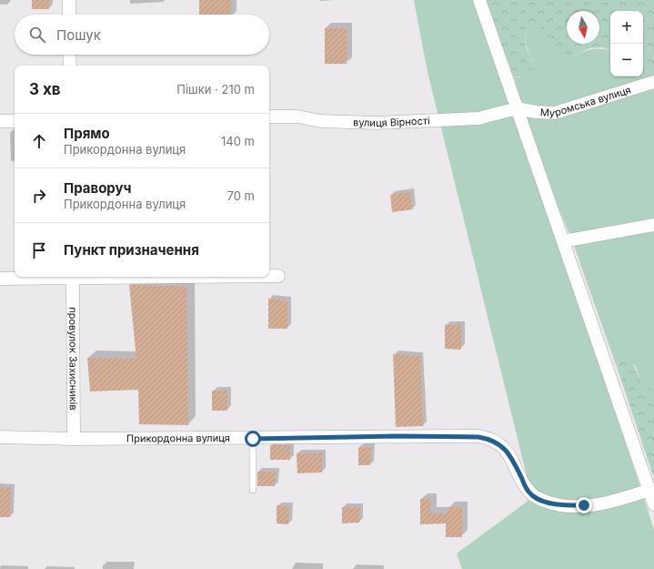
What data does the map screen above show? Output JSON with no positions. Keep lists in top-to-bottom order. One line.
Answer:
{"streets":{"street":["Муромська вулиця","вулиця Вірності","провулок Захисників","Прикордонна вулиця"]},"crossings":[["Муромська вулиця","вулиця Вірності"],["провулок Захисників","Прикордонна вулиця"]],"north":"bottom","page":{"map_buttons":["+","−"],"search":"Пошук","heading":["3 хв","Пішки · 210 m"],"list":[["Прямо","Прикордонна вулиця","140 m"],["Праворуч","Прикордонна вулиця","70 m"],"Пункт призначення"]}}
